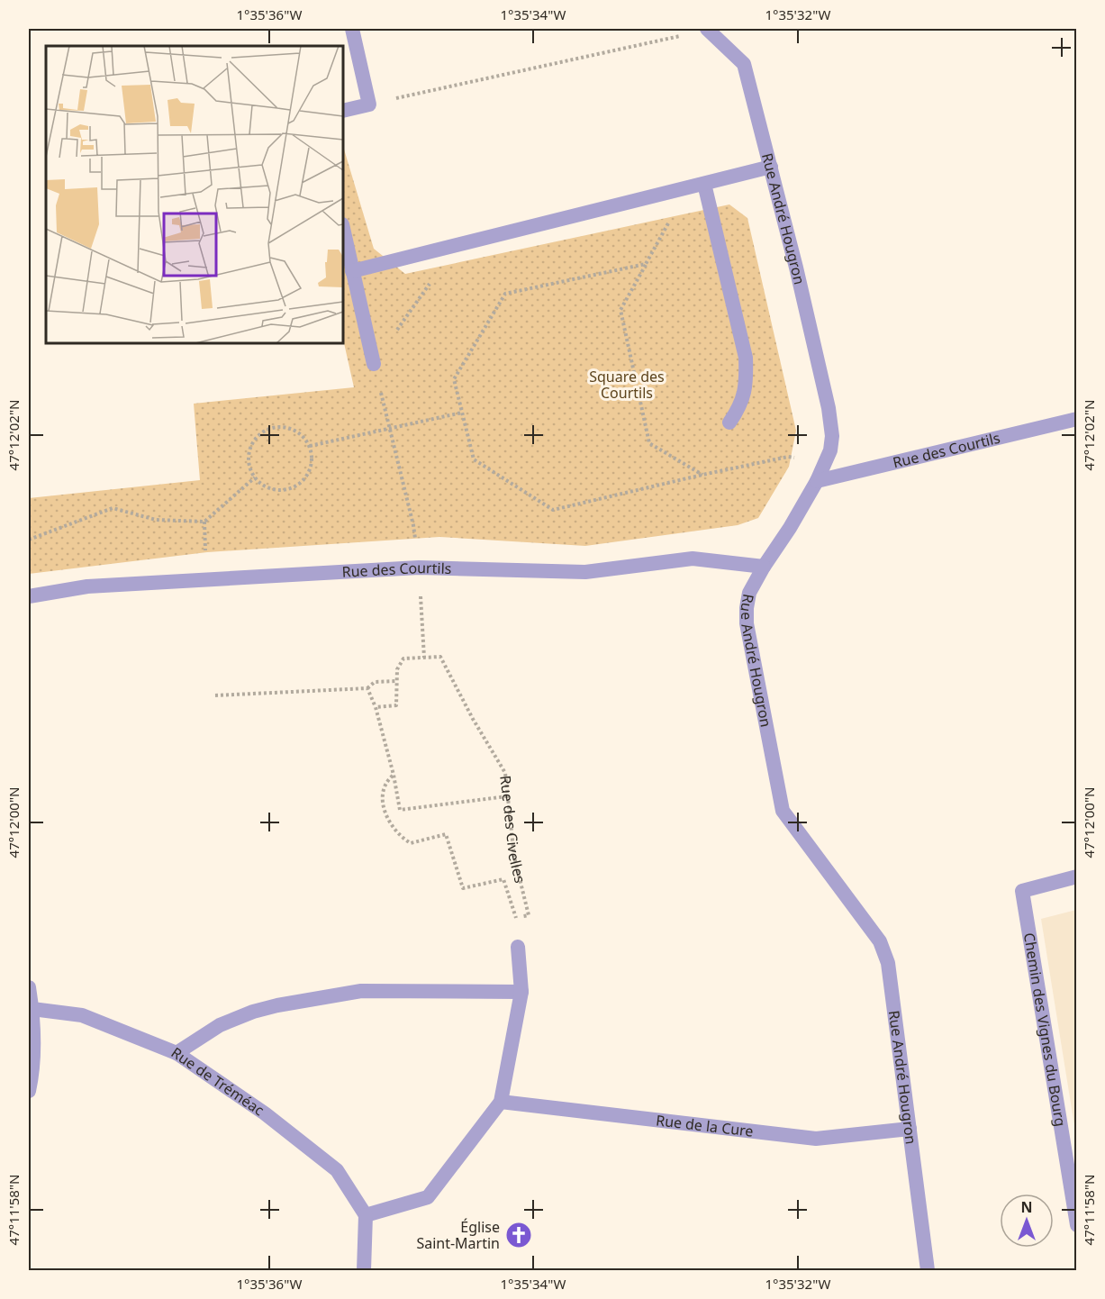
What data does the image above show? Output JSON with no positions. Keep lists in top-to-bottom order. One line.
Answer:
{"streets":{"street":["Rue André Hougron","Rue des Courtils","Chemin des Vignes du Bourg","Rue de Tréméac","Rue de la Cure"],"path":["Rue des Civelles"]},"crossings":[["Rue André Hougron","Rue des Courtils"],["Rue André Hougron","Rue de la Cure"]],"parks":["Square des Courtils"],"places":{"church":["Église Saint-Martin"]},"north":"top","coordinates":["1°35'36\"W","1°35'34\"W","1°35'32\"W","47°12'02\"N","47°12'00\"N","47°11'58\"N"]}
